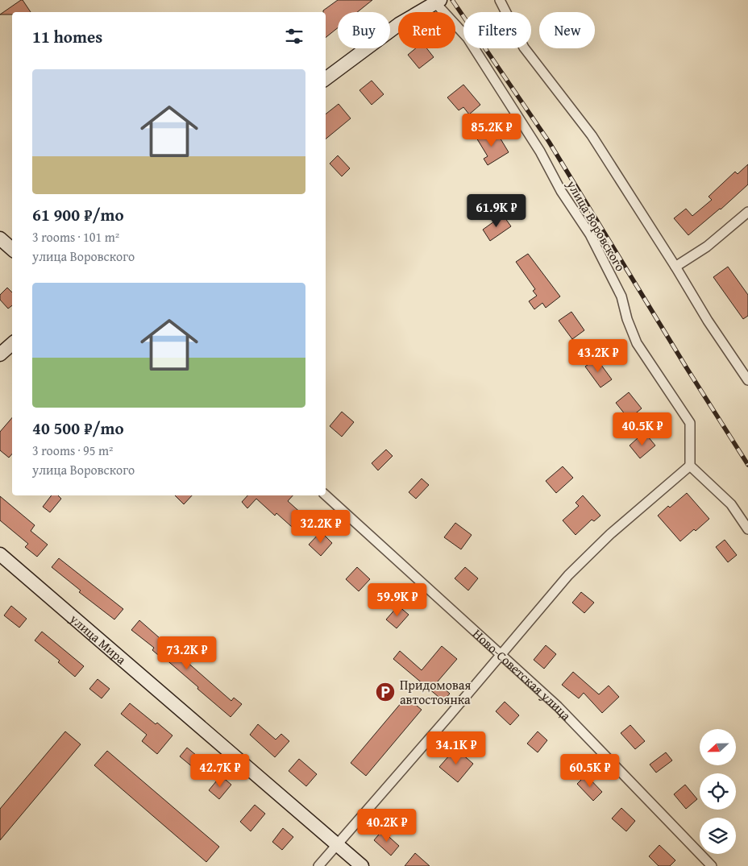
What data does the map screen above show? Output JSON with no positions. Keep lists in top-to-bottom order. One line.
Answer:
{"streets":{"street":["улица Воровского","улица Мира","Ново-Советская улица"]},"places":{"parking":["Придомовая автостоянка"]},"north":"left","page":{"chip":["Buy","Rent","Filters","New"],"heading":"11 homes","list":[{"name":"61 900 ₽/mo","note":"3 rooms · 101 m² · улица Воровского"},{"name":"40 500 ₽/mo","note":"3 rooms · 95 m² · улица Воровского"}],"price":["85.2K ₽","61.9K ₽","43.2K ₽","40.5K ₽","32.2K ₽","59.9K ₽","73.2K ₽","34.1K ₽","42.7K ₽","60.5K ₽","40.2K ₽"]}}
